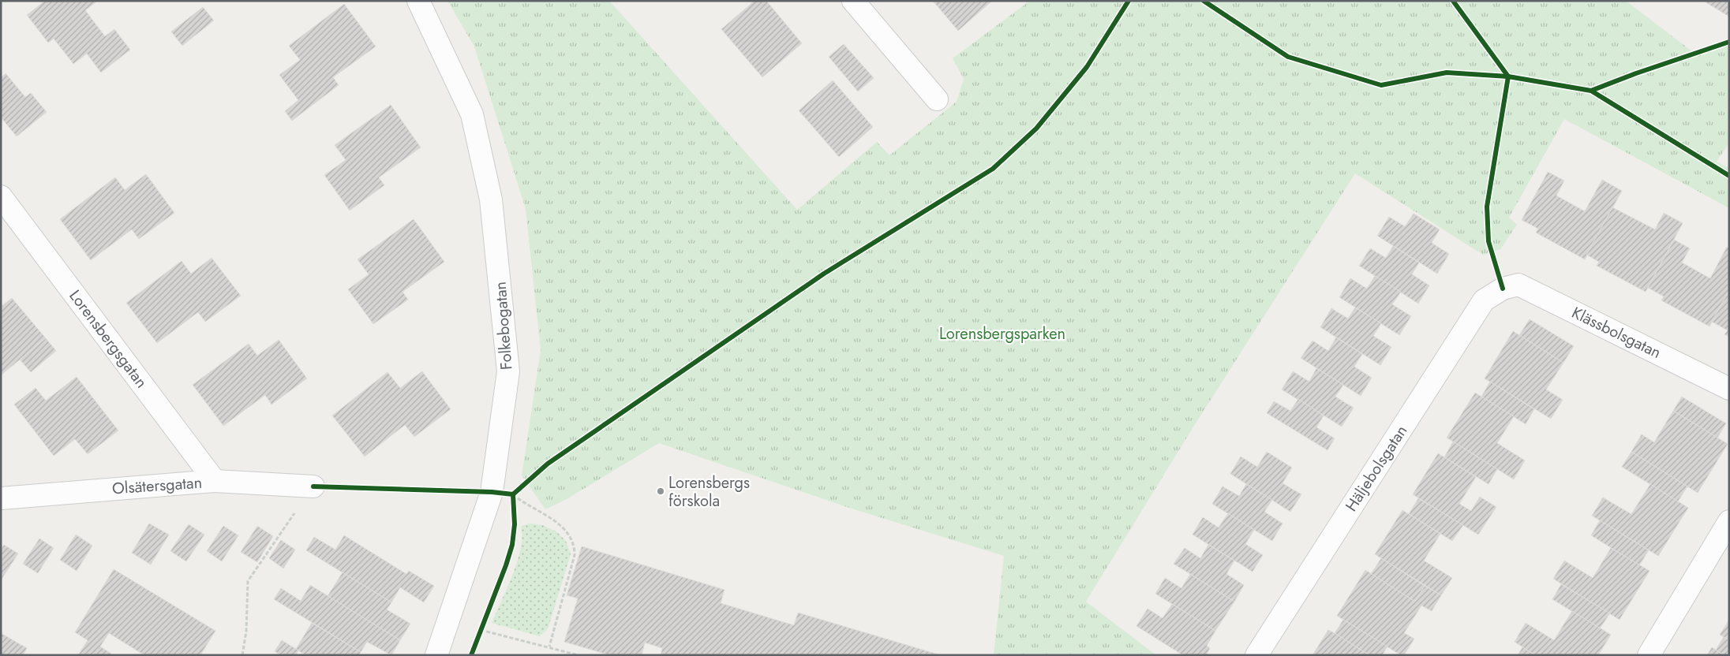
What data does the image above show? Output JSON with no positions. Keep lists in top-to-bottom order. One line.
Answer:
{"streets":{"street":["Folkebogatan","Klässbolsgatan","Lorensbergsgatan","Häljebolsgatan","Olsätersgatan"]},"crossings":[["Klässbolsgatan","Häljebolsgatan"],["Lorensbergsgatan","Olsätersgatan"]],"parks":["Lorensbergsparken"],"places":["Lorensbergs förskola"]}
